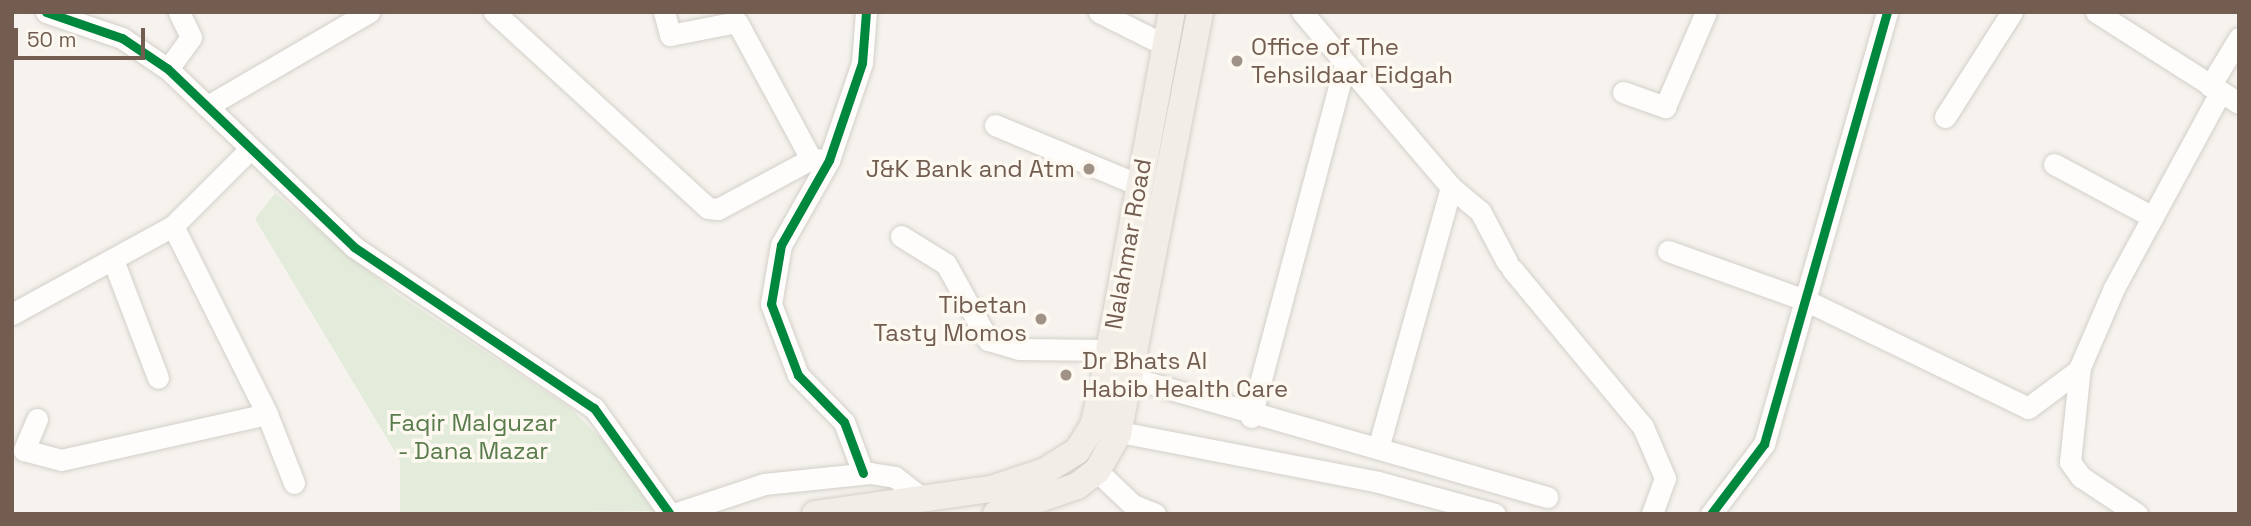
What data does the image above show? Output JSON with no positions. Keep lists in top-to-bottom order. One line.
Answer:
{"streets":{"main road":["Nalahmar Road"]},"parks":["Faqir Malguzar - Dana Mazar"],"places":["Office of The Tehsildaar Eidgah","J&K Bank and Atm","Tibetan Tasty Momos","Dr Bhats Al Habib Health Care"],"scale_bar":"50 m"}
